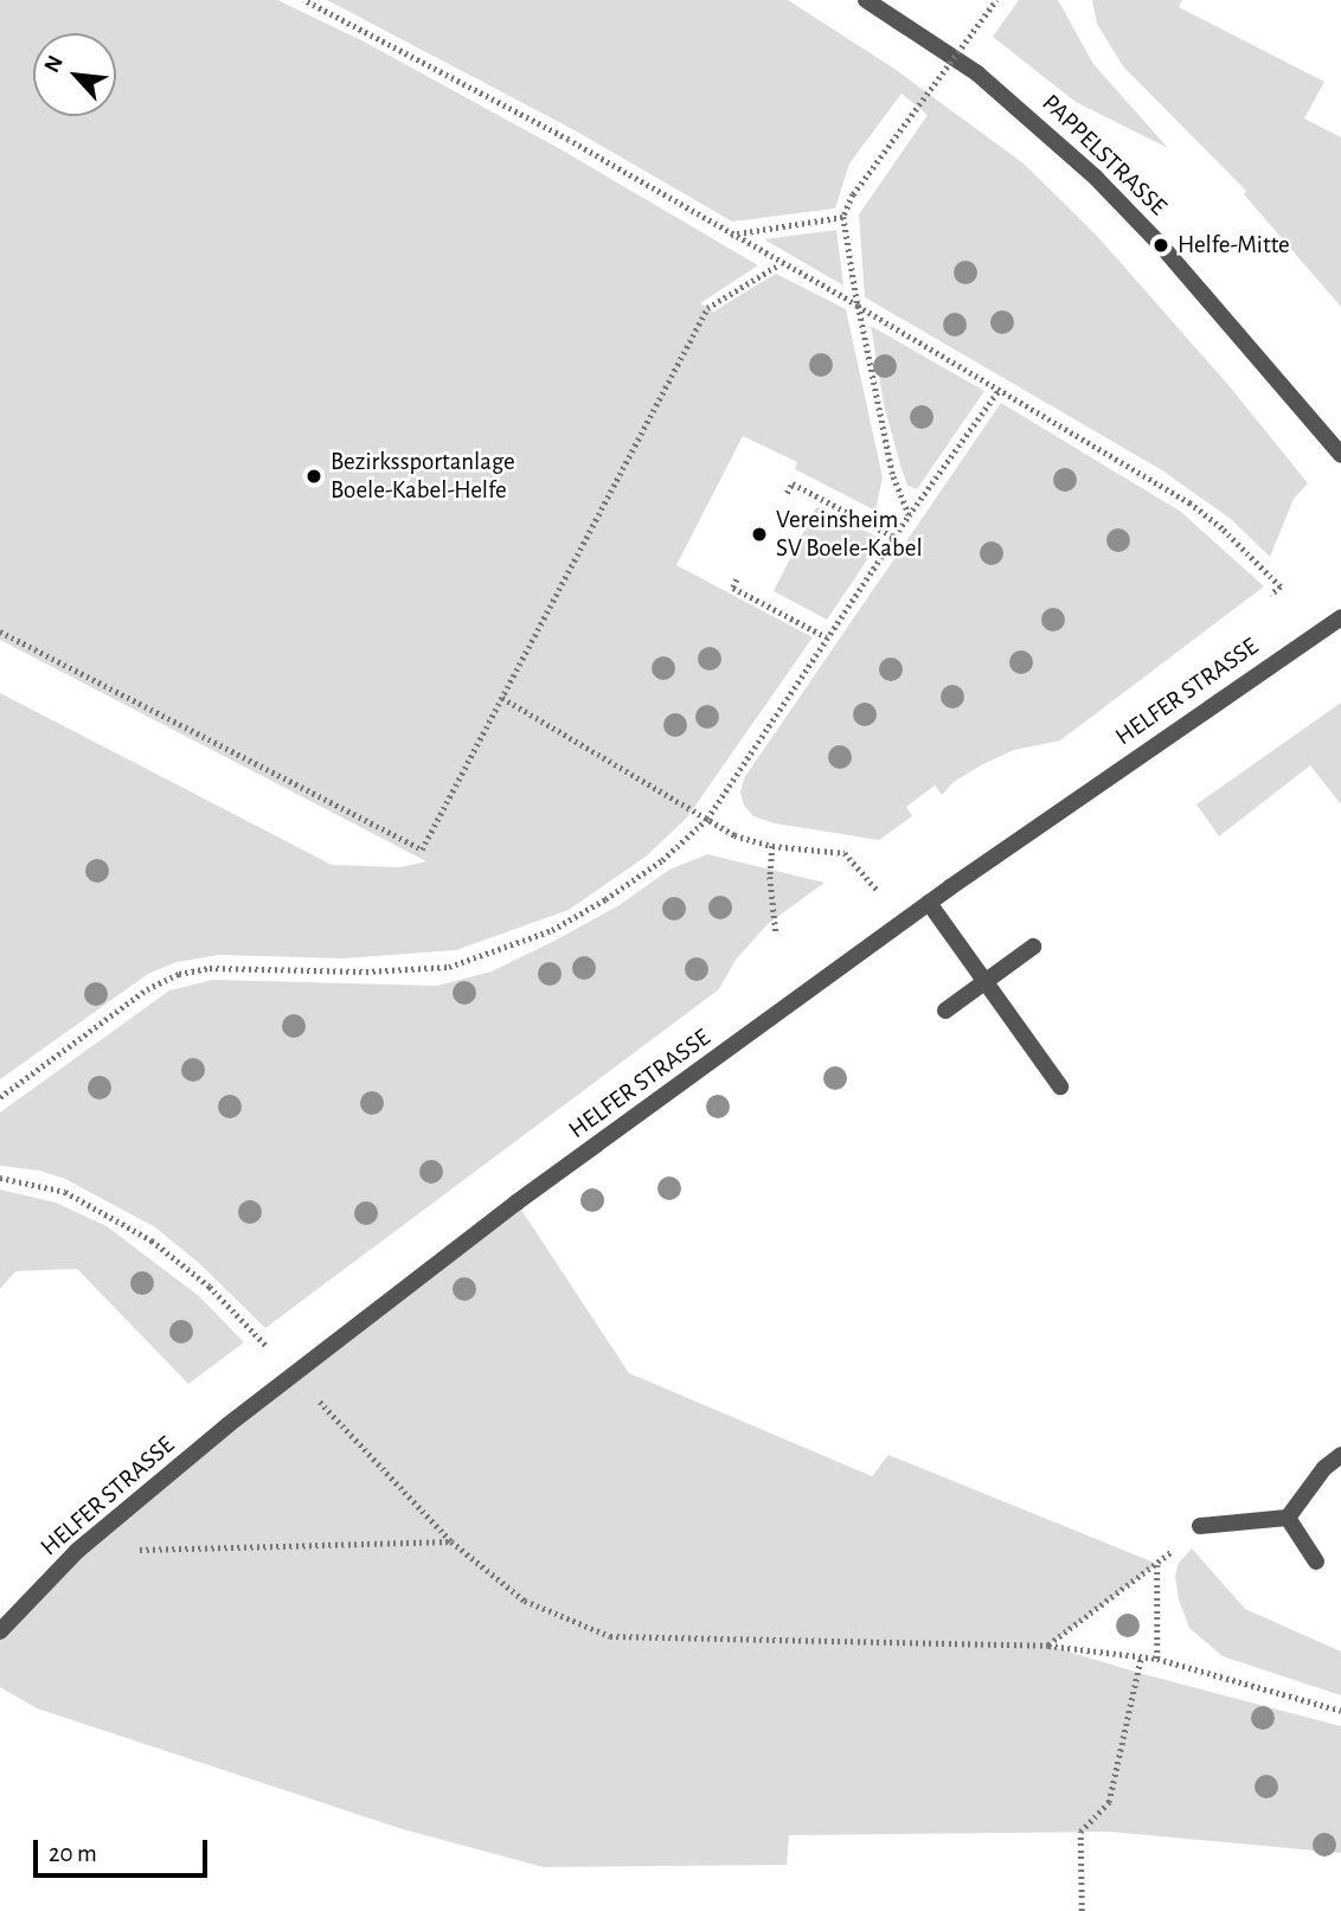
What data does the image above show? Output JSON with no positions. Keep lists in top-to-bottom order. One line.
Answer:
{"streets":{"street":["PAPPELSTRASSE","HELFER STRASSE"]},"places":["Helfe-Mitte","Bezirkssportanlage Boele-Kabel-Helfe","Vereinsheim SV Boele-Kabel"],"scale_bar":"20 m","north":"top left"}
